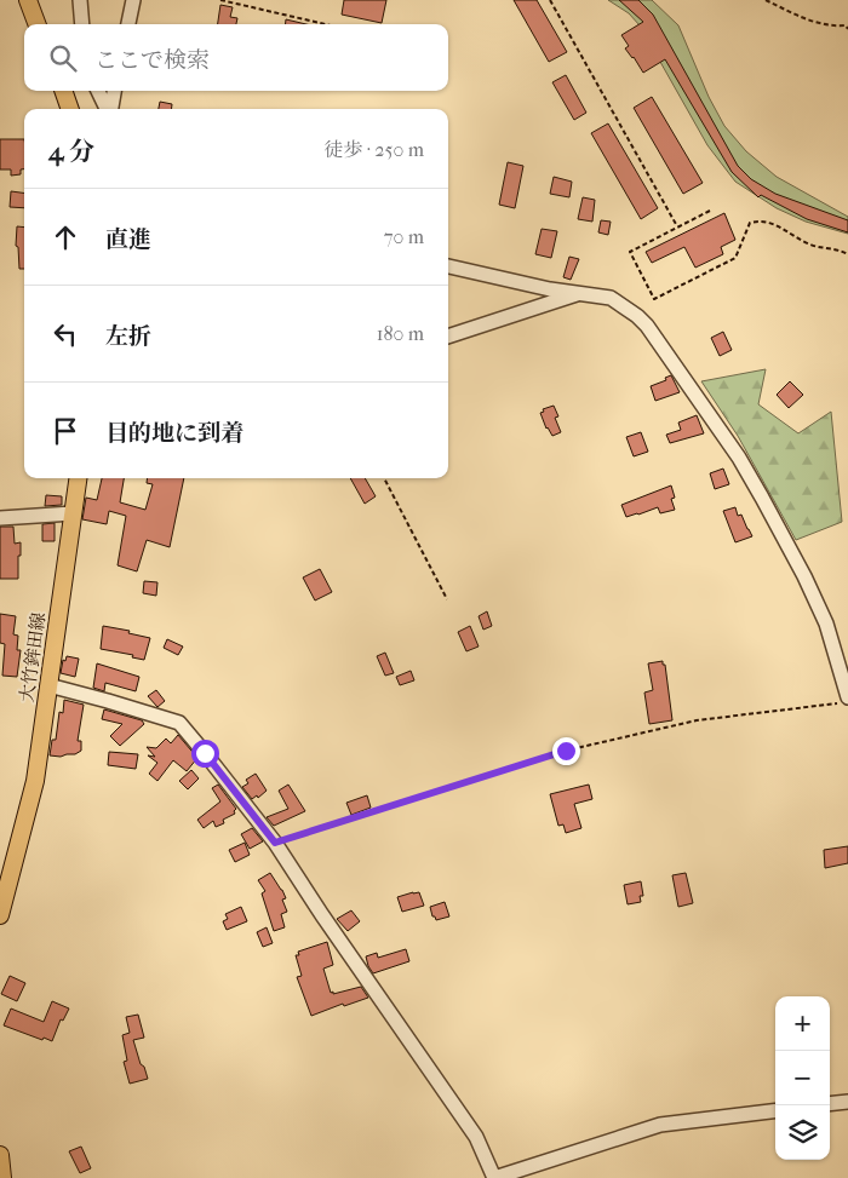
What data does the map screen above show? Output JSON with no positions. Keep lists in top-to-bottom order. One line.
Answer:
{"streets":{"main road":["大竹鉾田線"]},"page":{"search":"ここで検索","heading":["4 分","徒歩 · 250 m"],"list":[["直進","70 m"],["左折","180 m"],"目的地に到着"],"map_buttons":["+","−"]}}
